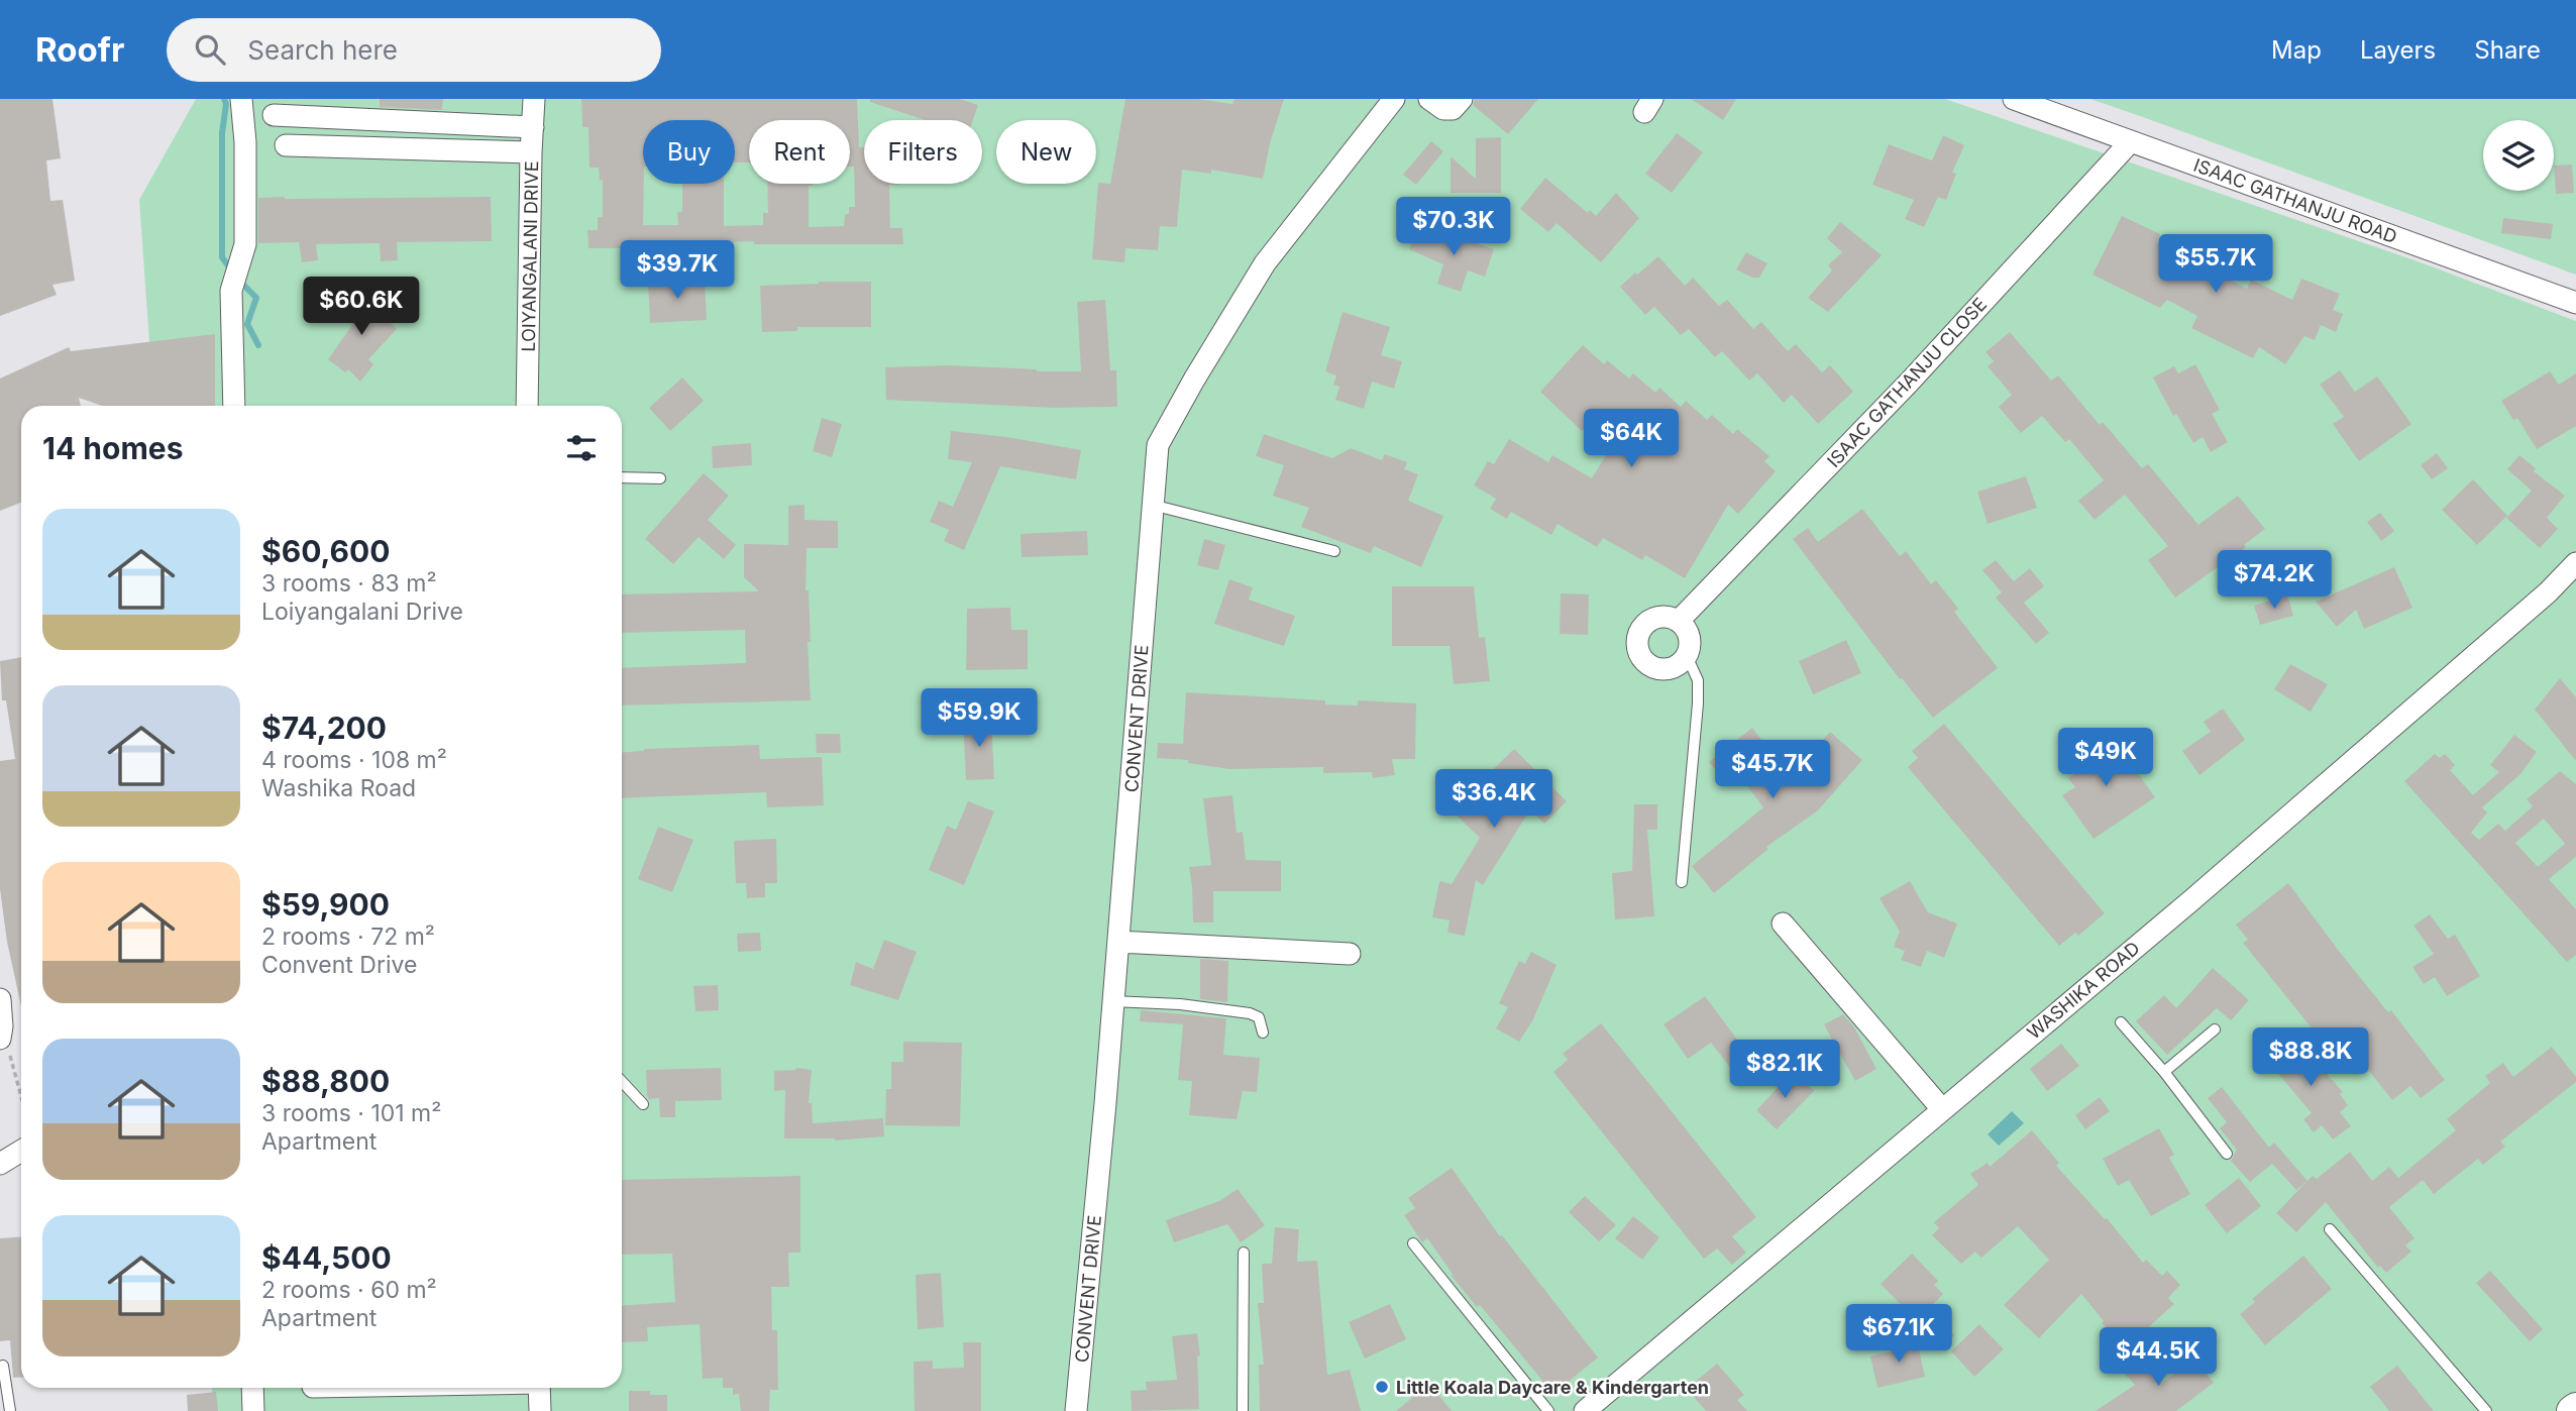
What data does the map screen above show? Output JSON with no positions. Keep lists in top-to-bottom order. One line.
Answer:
{"streets":{"street":["ISAAC GATHANJU ROAD","LOIYANGALANI DRIVE","ISAAC GATHANJU CLOSE","CONVENT DRIVE","WASHIKA ROAD"]},"crossings":[["ISAAC GATHANJU ROAD","ISAAC GATHANJU CLOSE"]],"places":["Little Koala Daycare & Kindergarten"],"page":{"header":"Roofr","search":"Search here","nav":["Map","Layers","Share"],"chip":["Buy","Rent","Filters","New"],"price":["$70.3K","$55.7K","$39.7K","$60.6K","$64K","$74.2K","$59.9K","$49K","$45.7K","$36.4K","$88.8K","$82.1K","$67.1K","$44.5K"],"heading":"14 homes","list":[{"name":"$60,600","note":"3 rooms · 83 m² · Loiyangalani Drive"},{"name":"$74,200","note":"4 rooms · 108 m² · Washika Road"},{"name":"$59,900","note":"2 rooms · 72 m² · Convent Drive"},{"name":"$88,800","note":"3 rooms · 101 m² · Apartment"},{"name":"$44,500","note":"2 rooms · 60 m² · Apartment"}]}}
